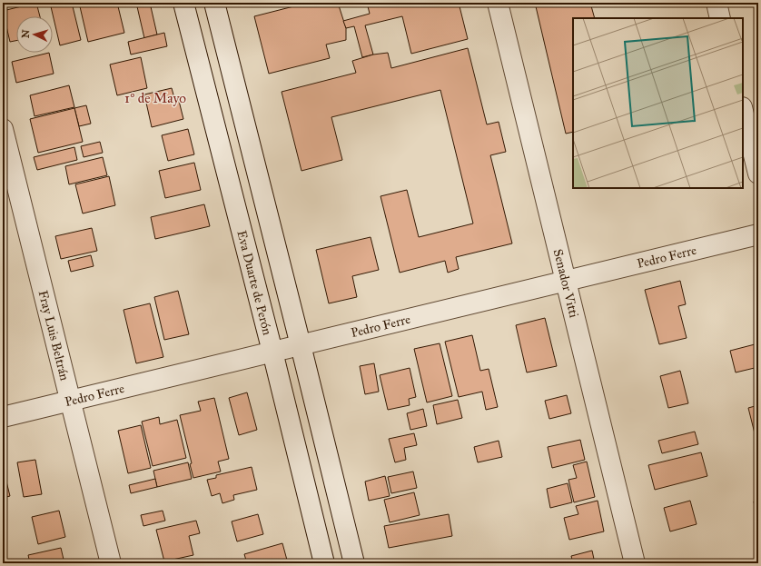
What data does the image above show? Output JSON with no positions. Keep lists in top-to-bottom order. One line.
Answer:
{"streets":{"street":["Pedro Ferre","Eva Duarte de Perón","Senador Vitti","Fray Luis Beltrán"]},"crossings":[["Pedro Ferre","Eva Duarte de Perón"],["Pedro Ferre","Senador Vitti"],["Pedro Ferre","Fray Luis Beltrán"]],"districts":["1º de Mayo"],"north":"left"}
